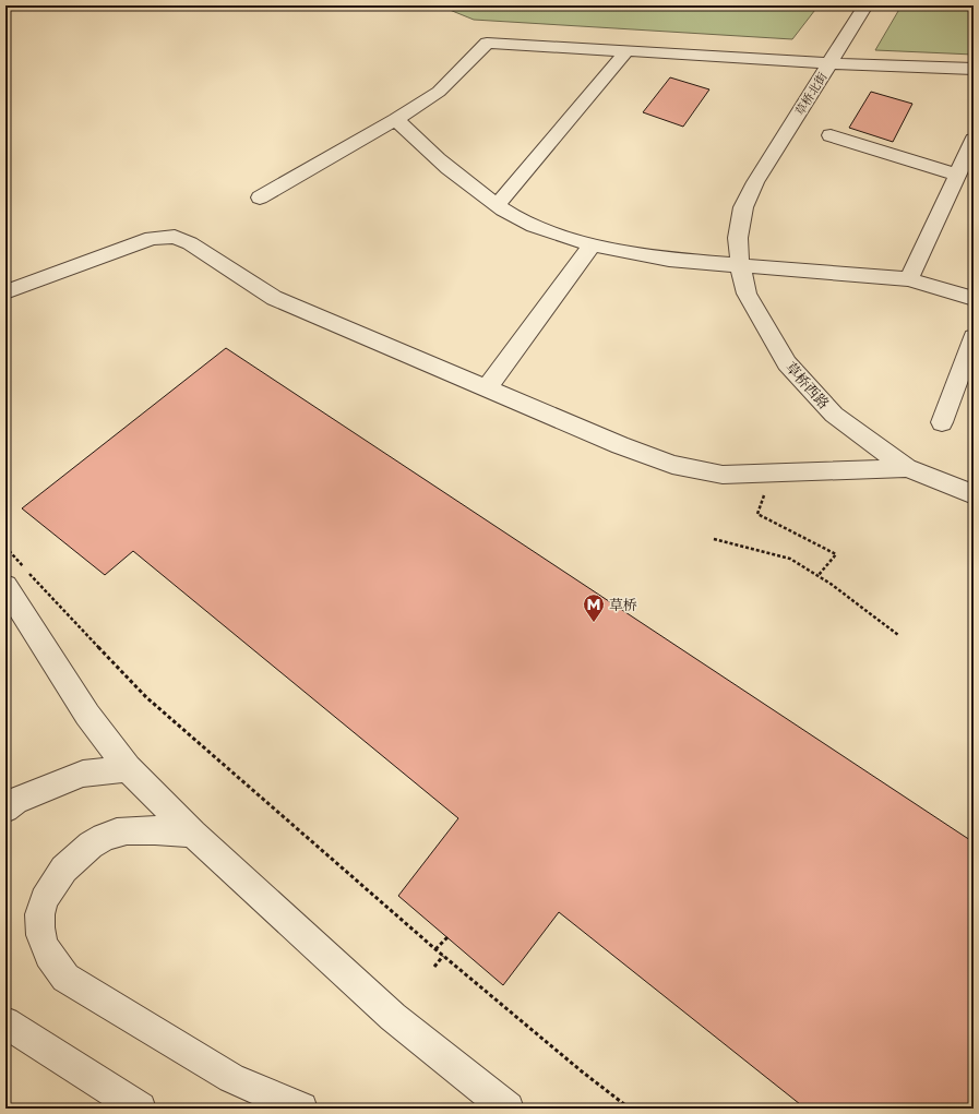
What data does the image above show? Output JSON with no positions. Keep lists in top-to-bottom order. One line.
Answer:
{"streets":{"street":["草桥北街","草桥西路"]},"crossings":[["草桥北街","草桥西路"]],"places":{"metro station":["草桥"]}}
